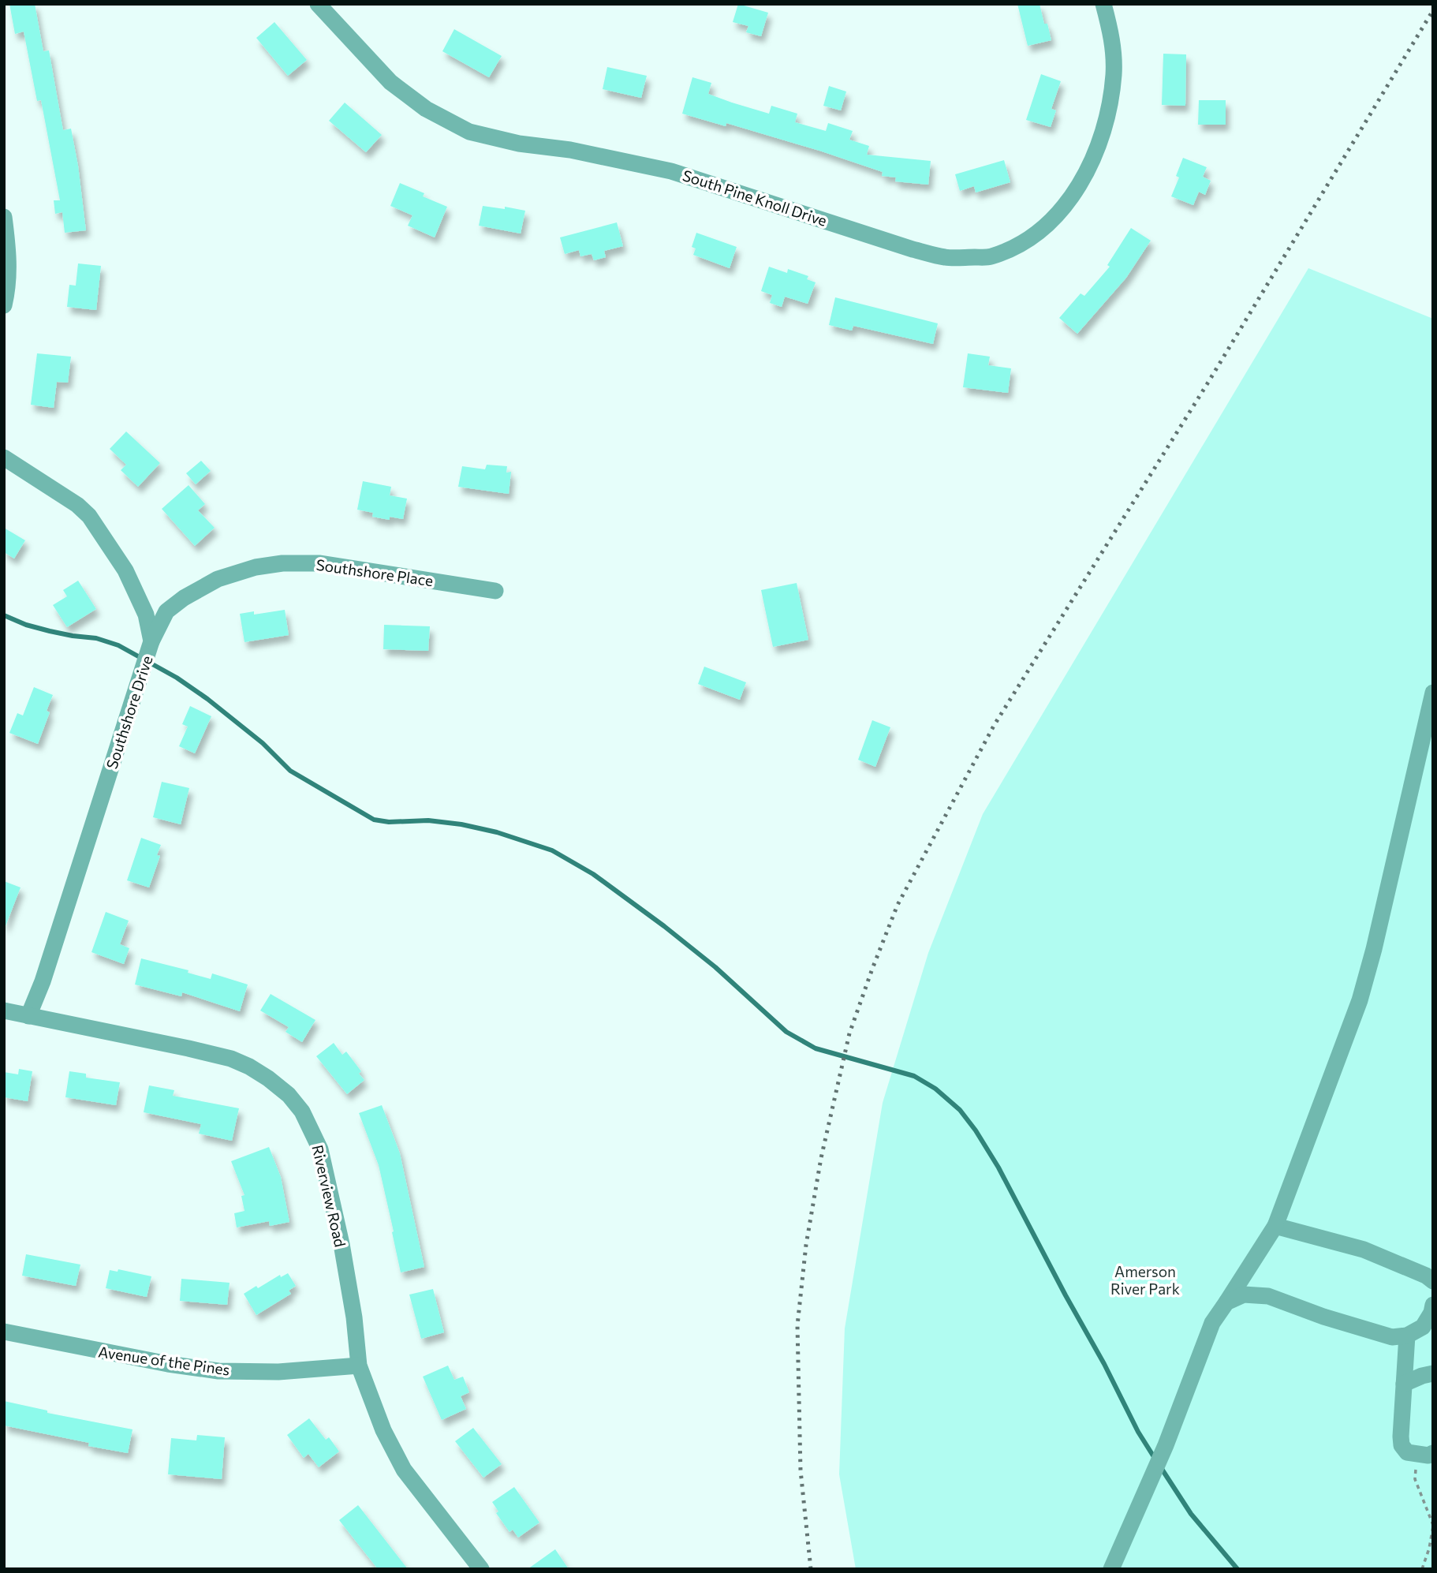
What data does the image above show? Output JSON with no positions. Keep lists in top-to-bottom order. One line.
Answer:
{"streets":{"street":["South Pine Knoll Drive","Southshore Place","Southshore Drive","Riverview Road","Avenue of the Pines"]},"crossings":[["Southshore Place","Southshore Drive"],["Southshore Drive","Riverview Road"],["Riverview Road","Avenue of the Pines"]],"parks":["Amerson River Park"]}
